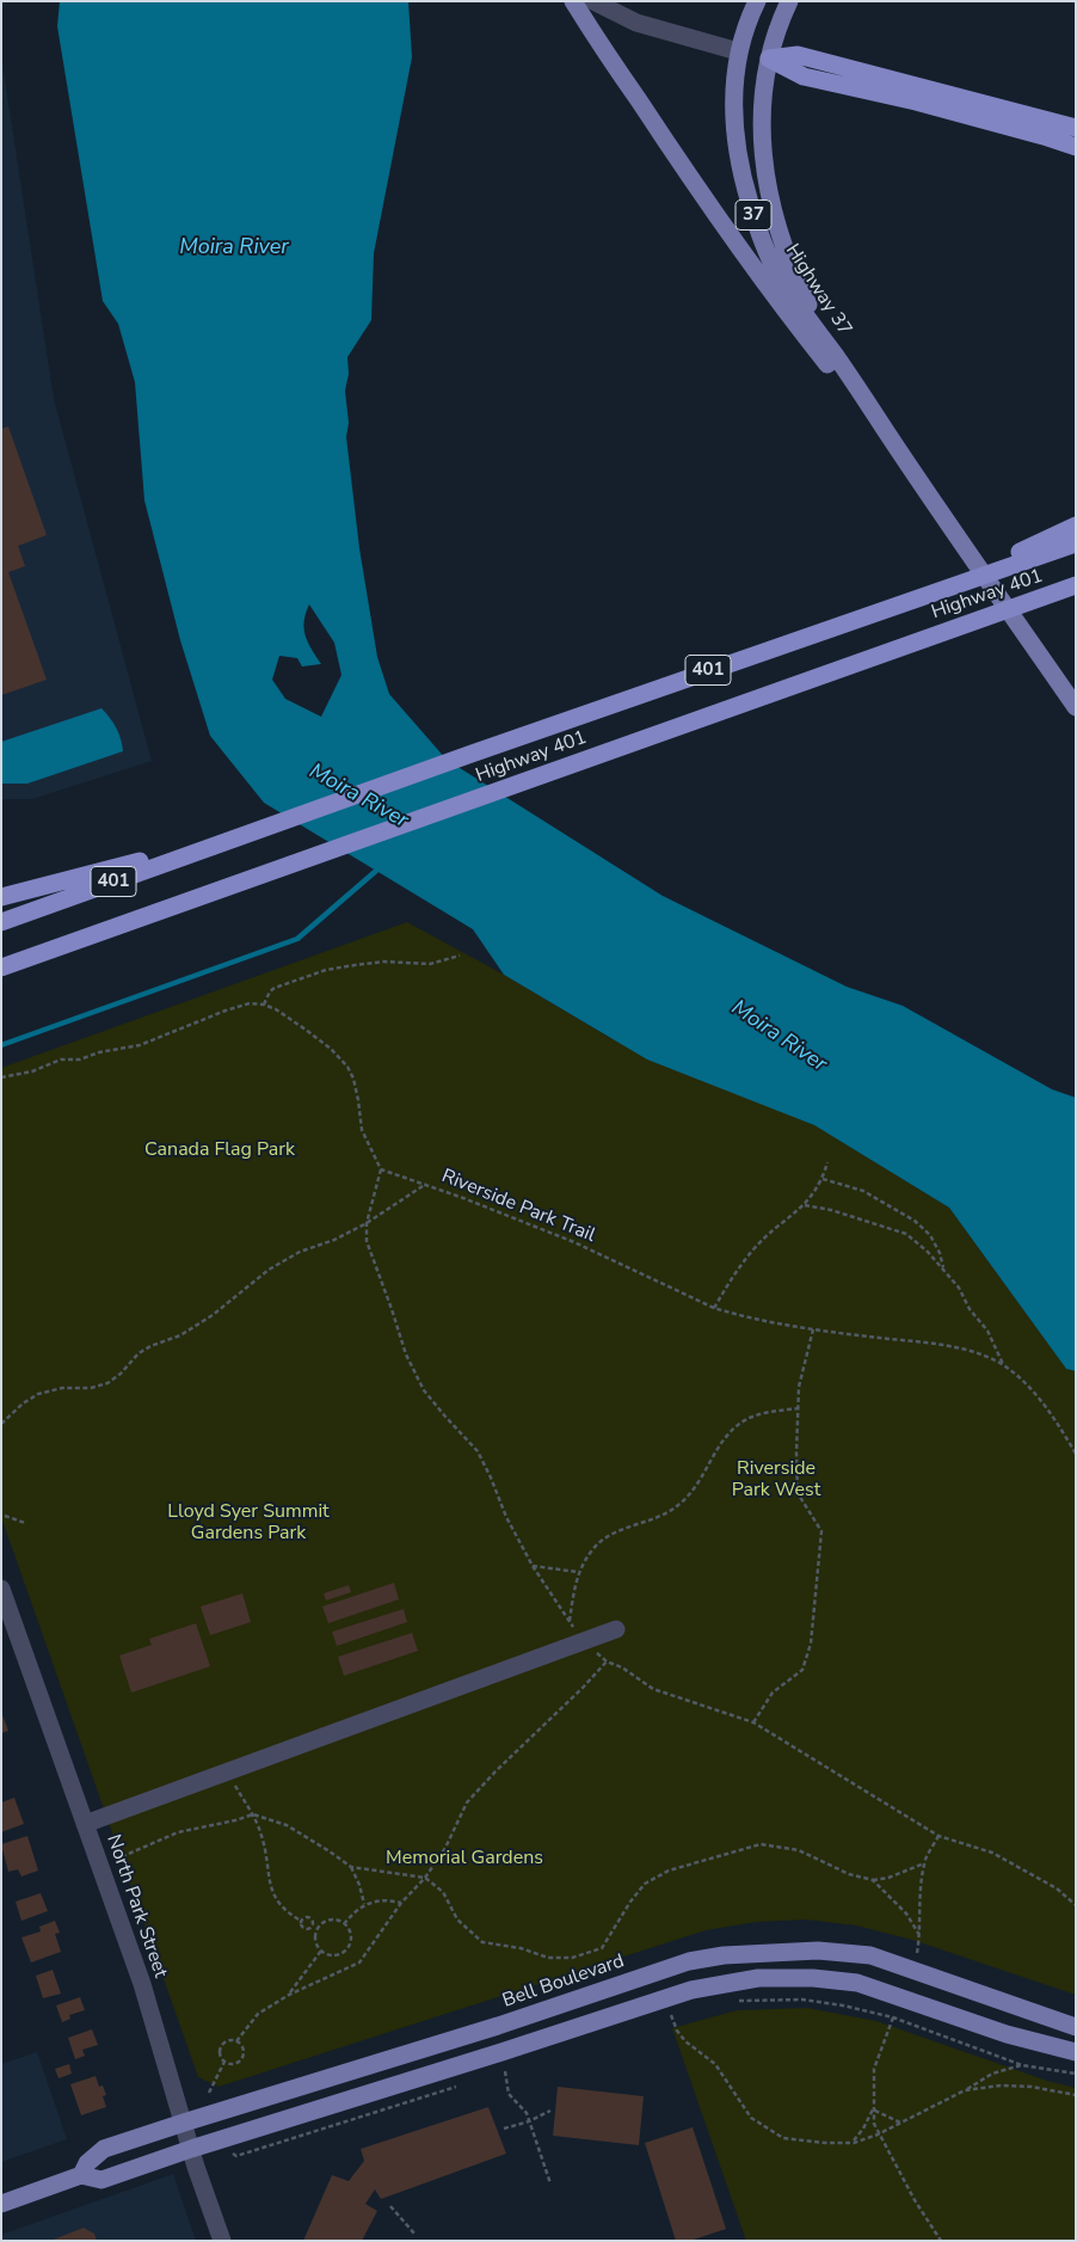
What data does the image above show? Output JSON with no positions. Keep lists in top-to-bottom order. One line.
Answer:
{"streets":{"highway":["Highway 401","401"],"main road":["37","Highway 37","Bell Boulevard"],"street":["North Park Street"],"path":["Riverside Park Trail"]},"crossings":[["North Park Street","Bell Boulevard"]],"water":["Moira River"],"parks":["Canada Flag Park","Riverside Park West","Lloyd Syer Summit Gardens Park","Memorial Gardens"]}
